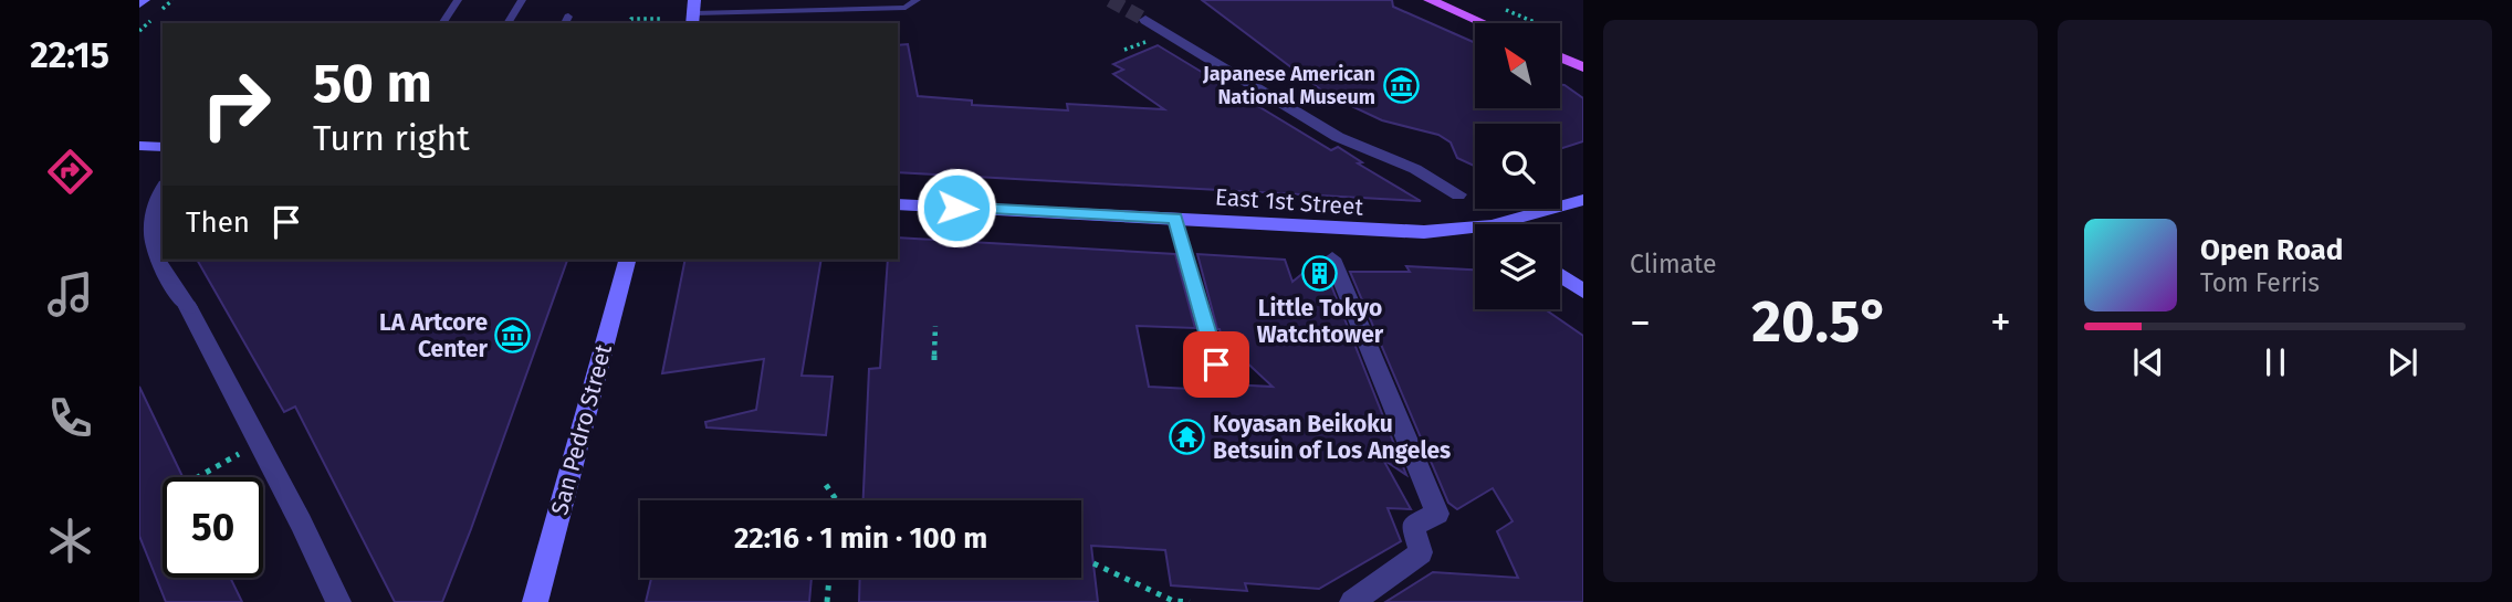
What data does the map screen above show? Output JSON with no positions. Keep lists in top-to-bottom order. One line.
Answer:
{"streets":{"main road":["East 1st Street","San Pedro Street"]},"places":{"museum":["Japanese American National Museum","LA Artcore Center"],"building":["Little Tokyo Watchtower"],"temple":["Koyasan Beikoku Betsuin of Los Angeles"]},"north":"top left","page":{"tabs":"22:15","tile":"Climate","turn":["50 m","Turn right"],"then":"Then","song":["Open Road","Tom Ferris"],"heat":["−","20.5°","+"],"limit":"50","trip":"22:16 · 1 min · 100 m"}}
